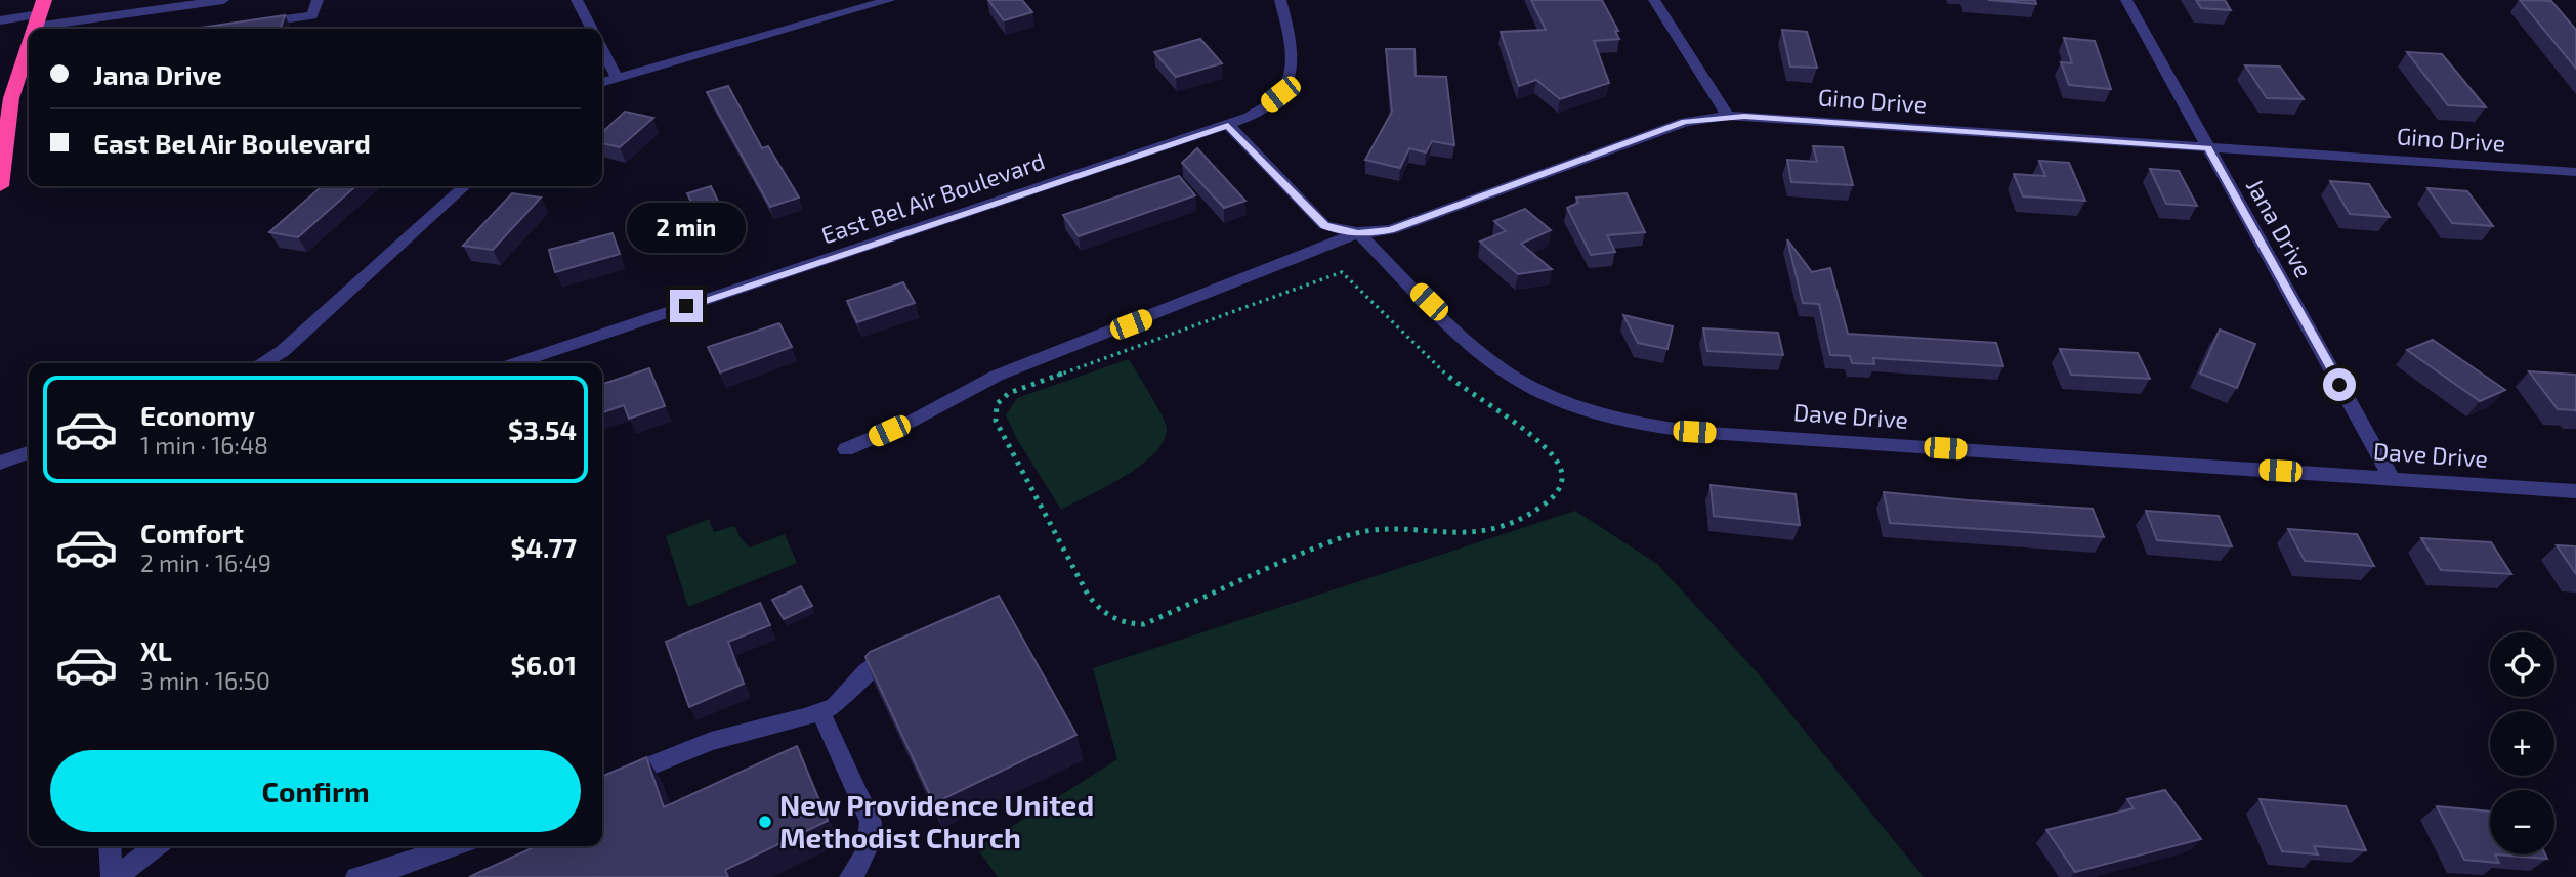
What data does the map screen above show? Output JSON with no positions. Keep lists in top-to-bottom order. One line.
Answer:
{"streets":{"street":["Gino Drive","East Bel Air Boulevard","Jana Drive","Dave Drive"]},"crossings":[["Gino Drive","East Bel Air Boulevard"],["Gino Drive","Jana Drive"],["Gino Drive","Dave Drive"],["Jana Drive","Dave Drive"]],"places":["New Providence United Methodist Church"],"page":{"banner":["Jana Drive","East Bel Air Boulevard"],"bubble":"2 min","list":[{"name":"Economy","note":"1 min · 16:48","value":"$3.54"},{"name":"Comfort","note":"2 min · 16:49","value":"$4.77"},{"name":"XL","note":"3 min · 16:50","value":"$6.01"}],"map_buttons":["+","−"],"buttons":"Confirm"}}
